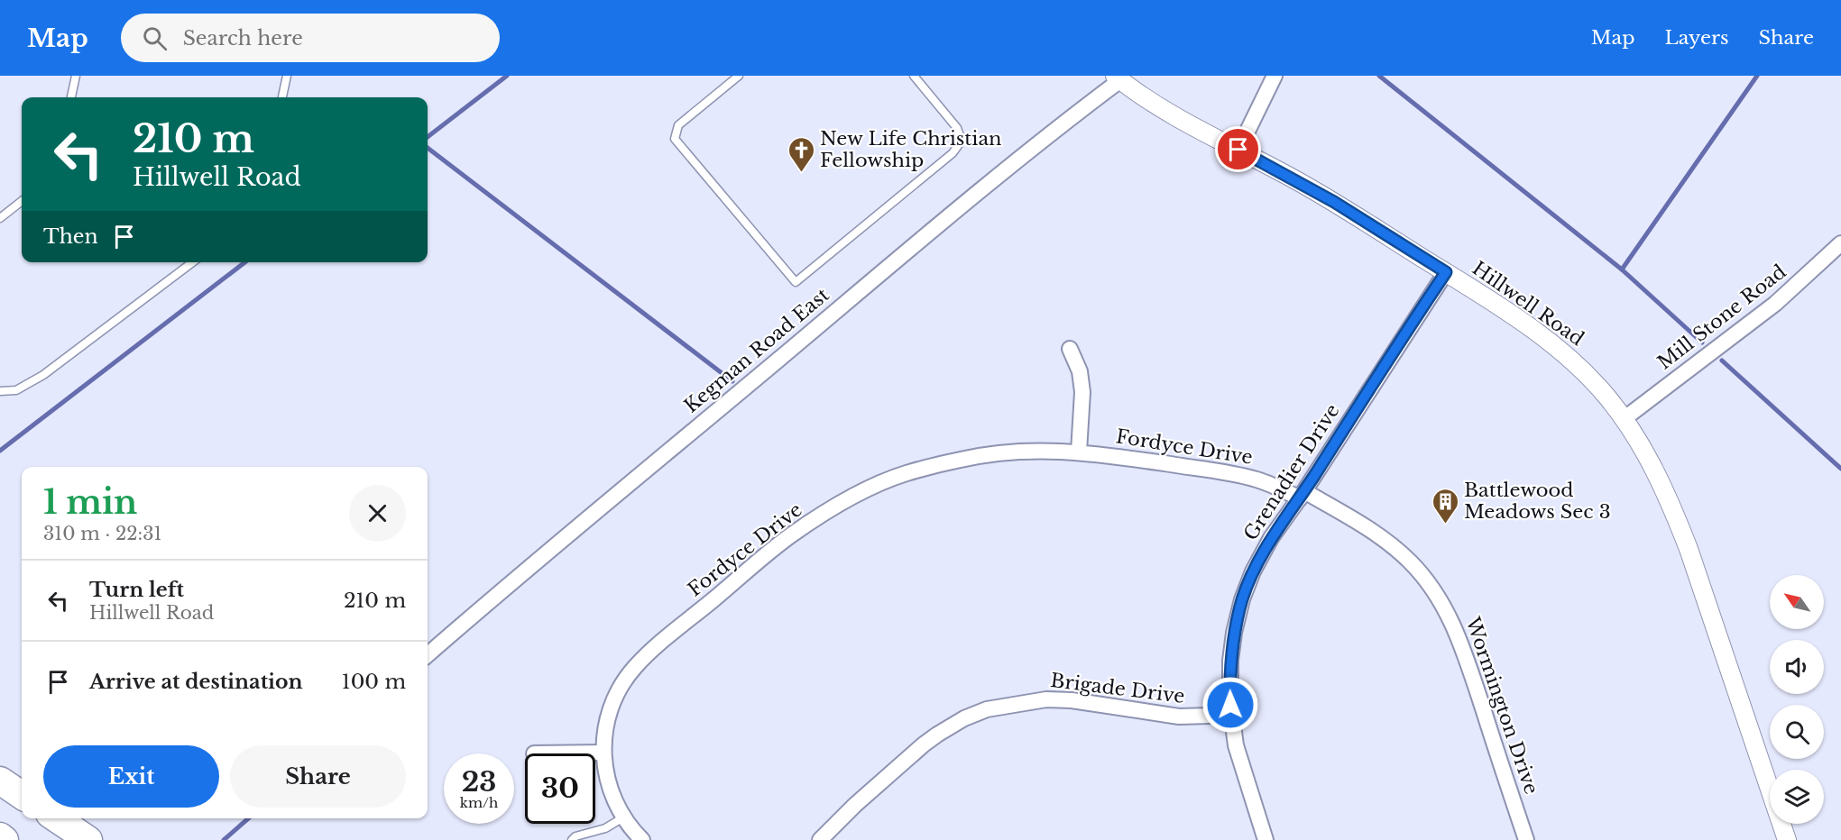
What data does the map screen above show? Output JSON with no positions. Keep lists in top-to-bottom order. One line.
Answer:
{"streets":{"street":["Hillwell Road","Mill Stone Road","Kegman Road East","Fordyce Drive","Grenadier Drive","Brigade Drive","Wormington Drive"]},"crossings":[["Hillwell Road","Mill Stone Road"],["Hillwell Road","Kegman Road East"],["Hillwell Road","Grenadier Drive"],["Fordyce Drive","Grenadier Drive"],["Fordyce Drive","Wormington Drive"],["Grenadier Drive","Brigade Drive"],["Grenadier Drive","Wormington Drive"]],"places":{"church":["New Life Christian Fellowship"],"building":["Battlewood Meadows Sec 3"]},"north":"top left","page":{"header":"Map","search":"Search here","nav":["Map","Layers","Share"],"turn":["210 m","Hillwell Road"],"then":"Then","heading":["1 min","310 m · 22:31"],"list":[{"name":"Turn left","note":"Hillwell Road","value":"210 m"},{"name":"Arrive at destination","value":"100 m"}],"buttons":["Exit","Share"],"speed":"23 km/h","limit":"30"}}
